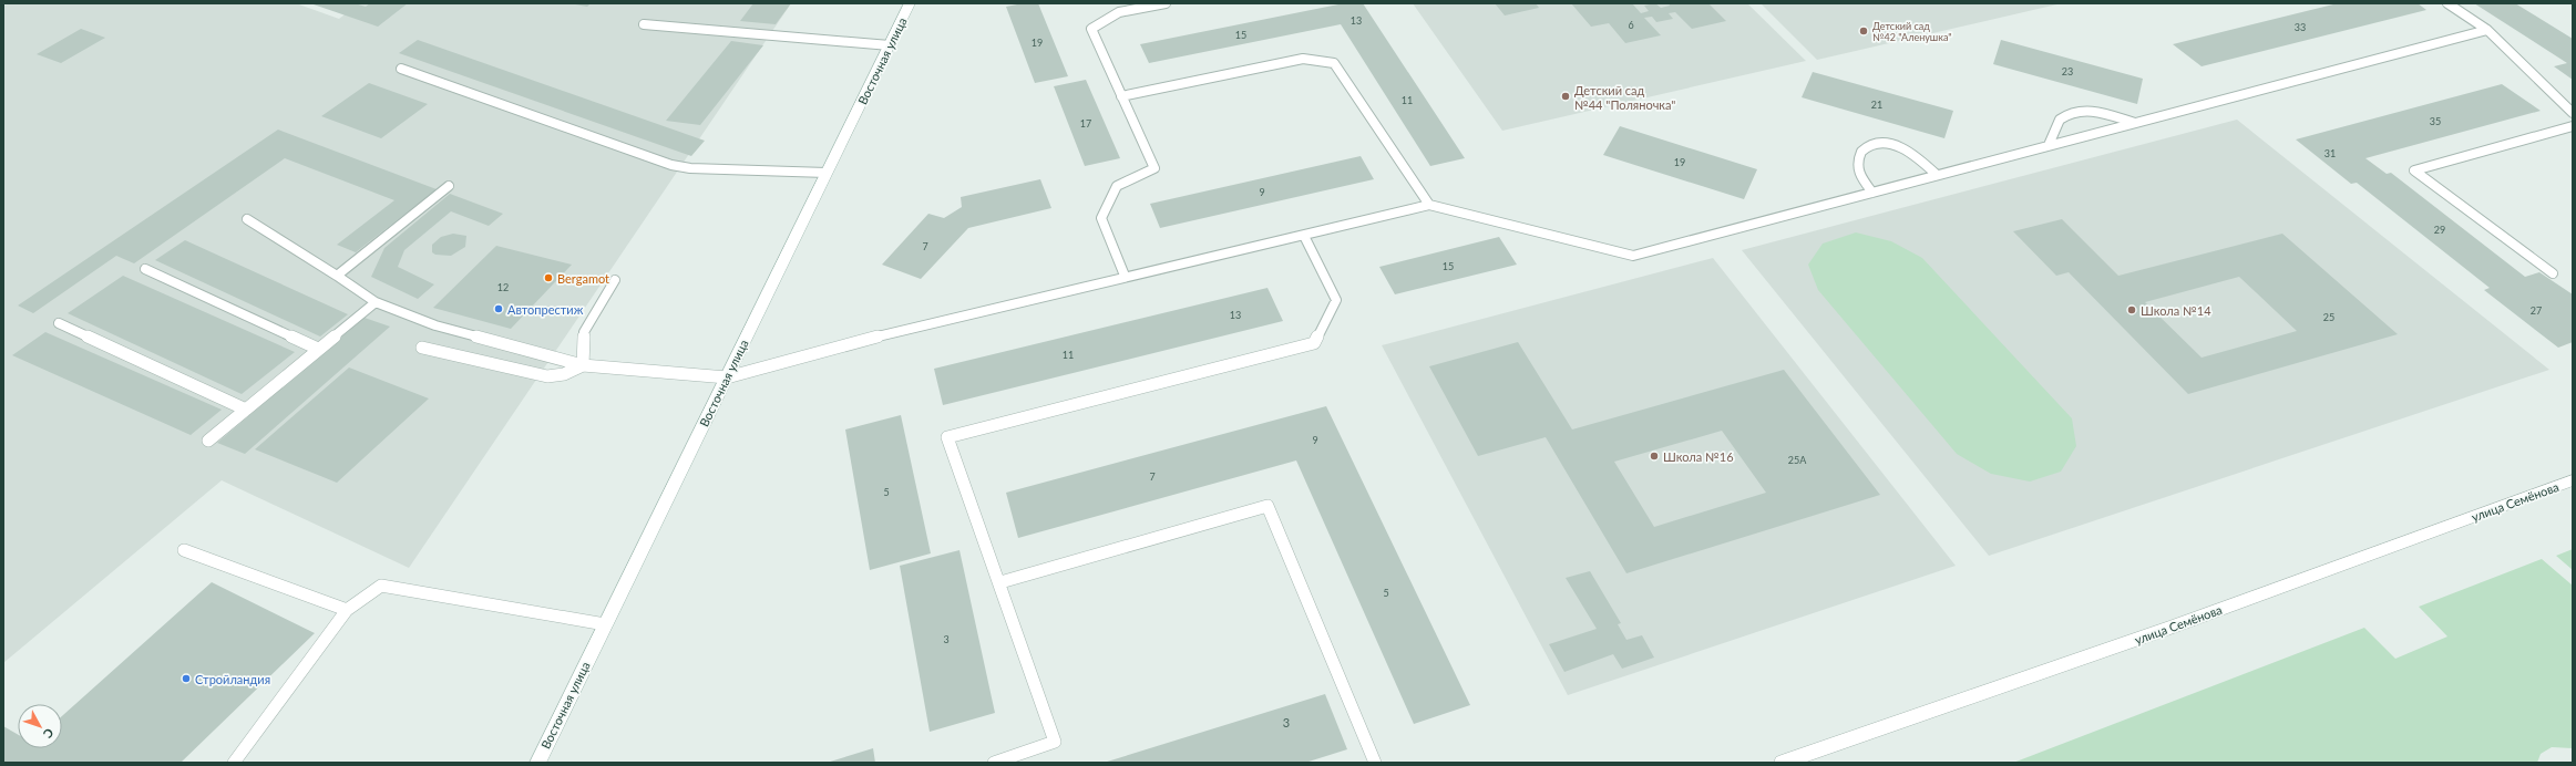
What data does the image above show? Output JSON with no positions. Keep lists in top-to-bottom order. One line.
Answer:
{"streets":{"main road":["Восточная улица","улица Семёнова"]},"places":["Детский сад №42 \"Аленушка\"","Детский сад №44 \"Поляночка\"","Bergamot","Автопрестиж","Школа №14","Школа №16","Стройландия"],"house_numbers":["13","6","33","15","19","23","11","21","35","17","31","19","9","29","7","15","12","27","13","25","11","9","25А","7","5","5","3","3"],"north":"bottom right"}
